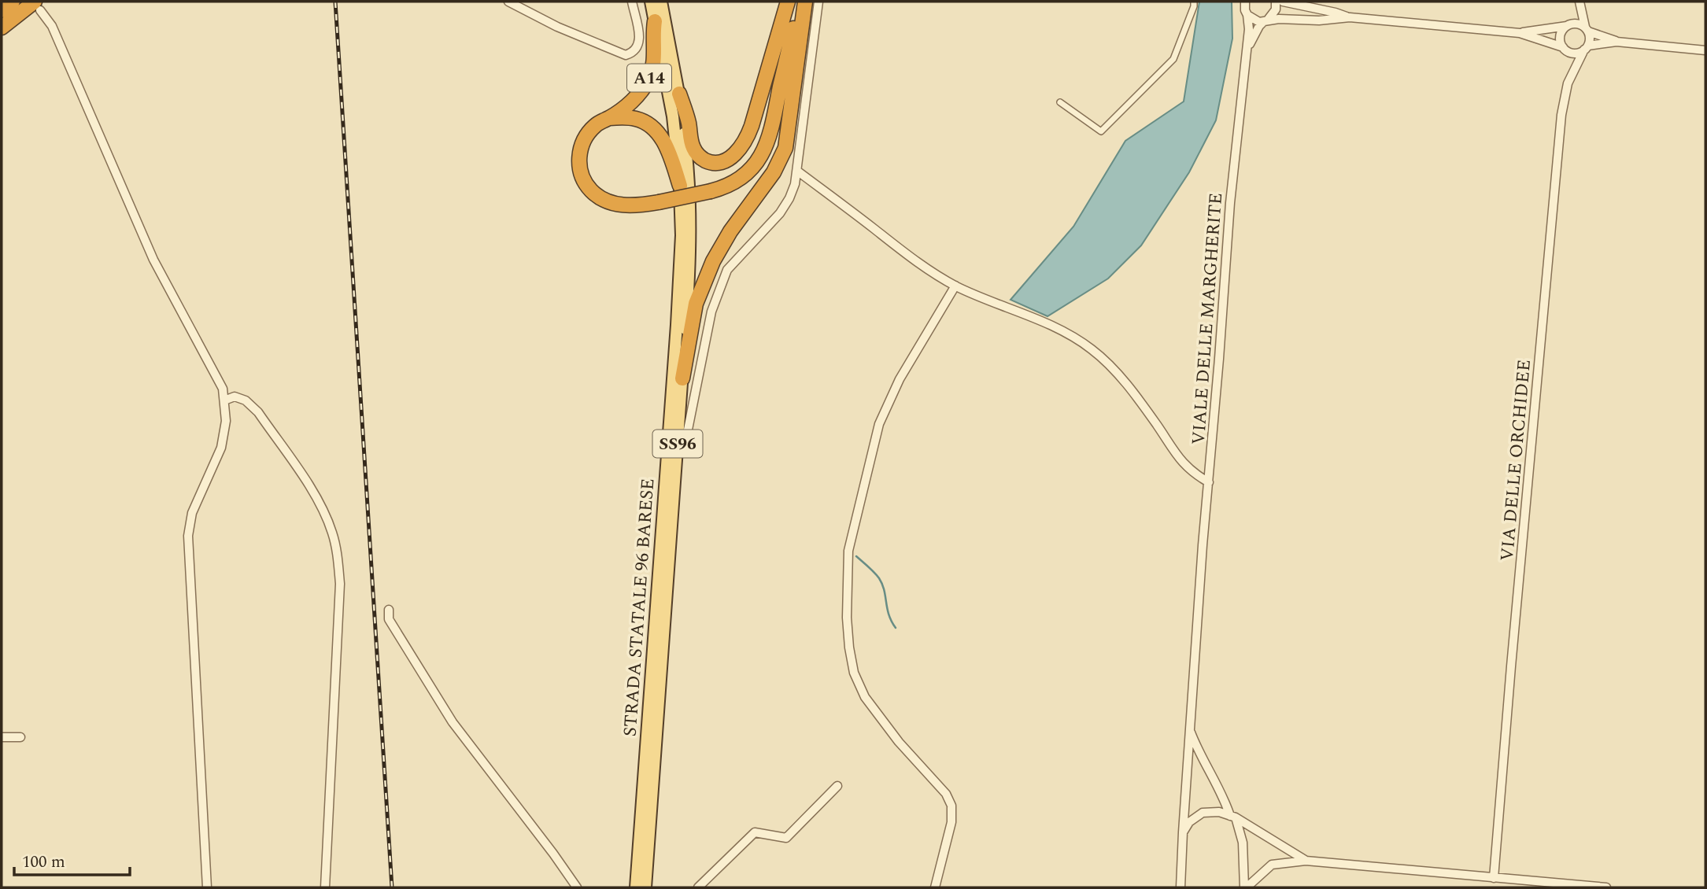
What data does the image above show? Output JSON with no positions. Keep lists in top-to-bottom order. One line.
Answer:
{"streets":{"highway":["A14"],"main road":["SS96","STRADA STATALE 96 BARESE"],"street":["VIALE DELLE MARGHERITE","VIA DELLE ORCHIDEE"]},"crossings":[["A14","STRADA STATALE 96 BARESE"]],"scale_bar":"100 m"}
